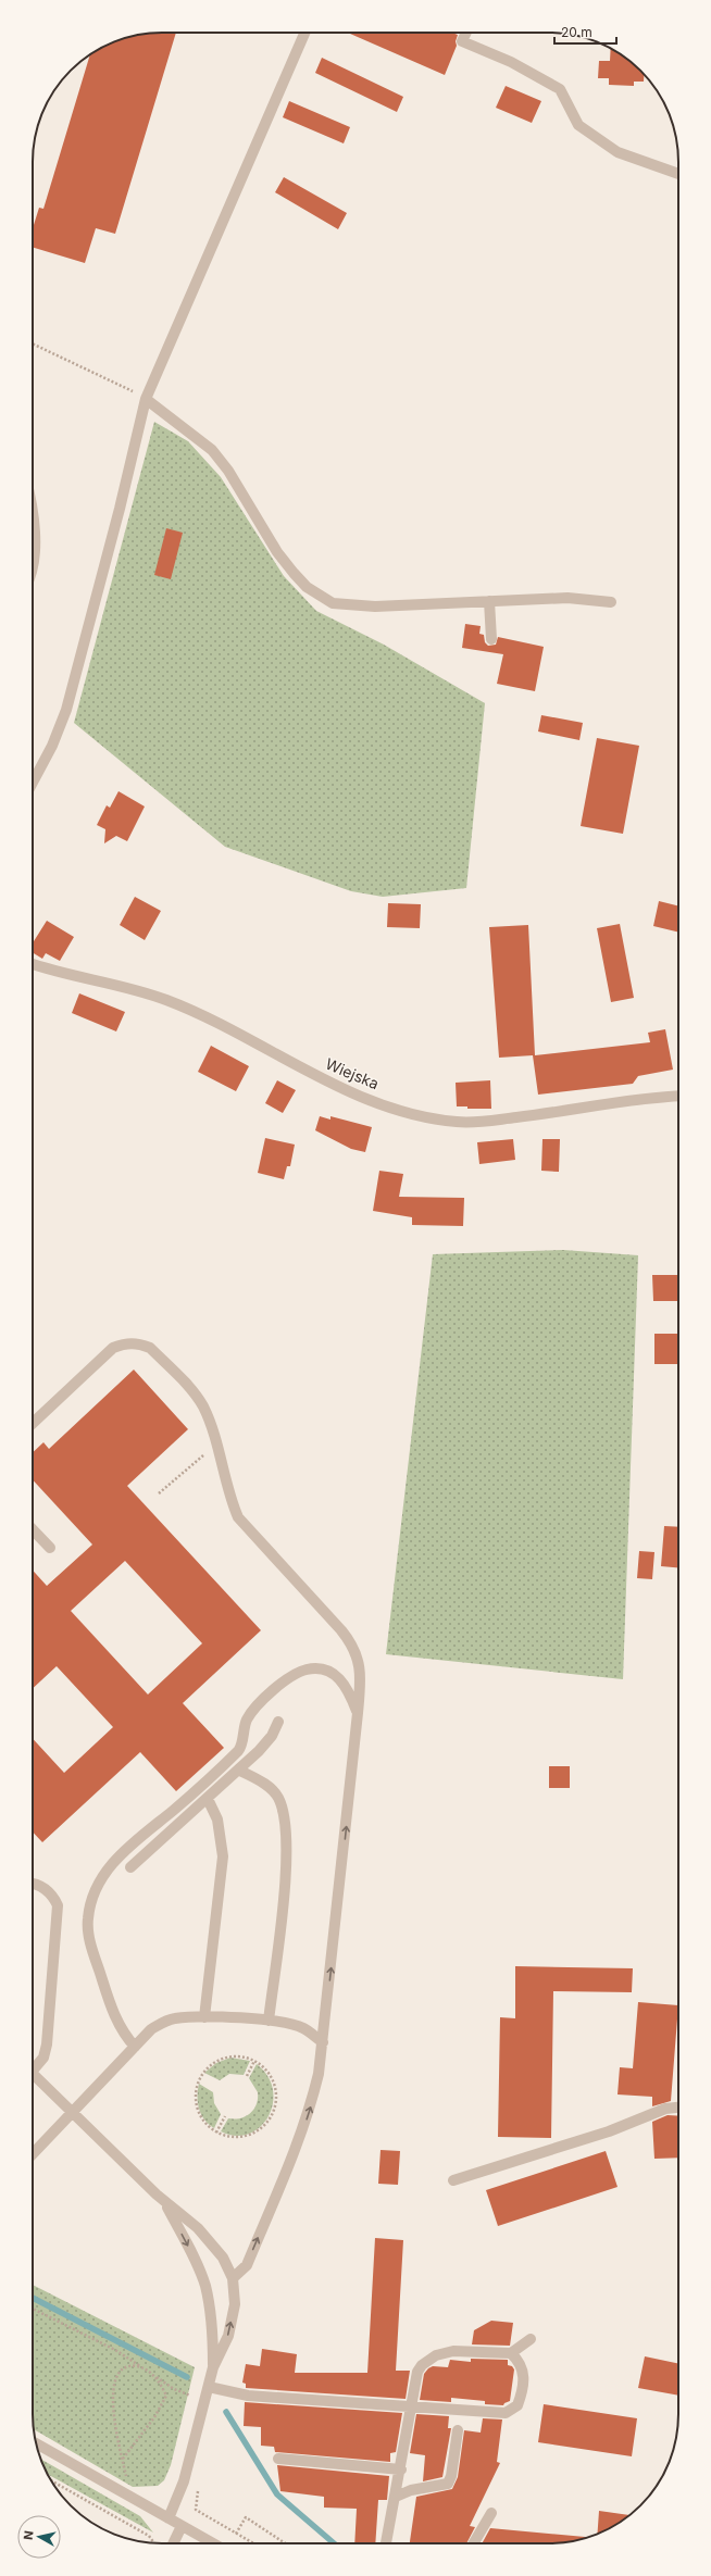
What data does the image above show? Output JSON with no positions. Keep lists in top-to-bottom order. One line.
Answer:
{"streets":{"street":["Wiejska"]},"scale_bar":"20 m","north":"left"}
